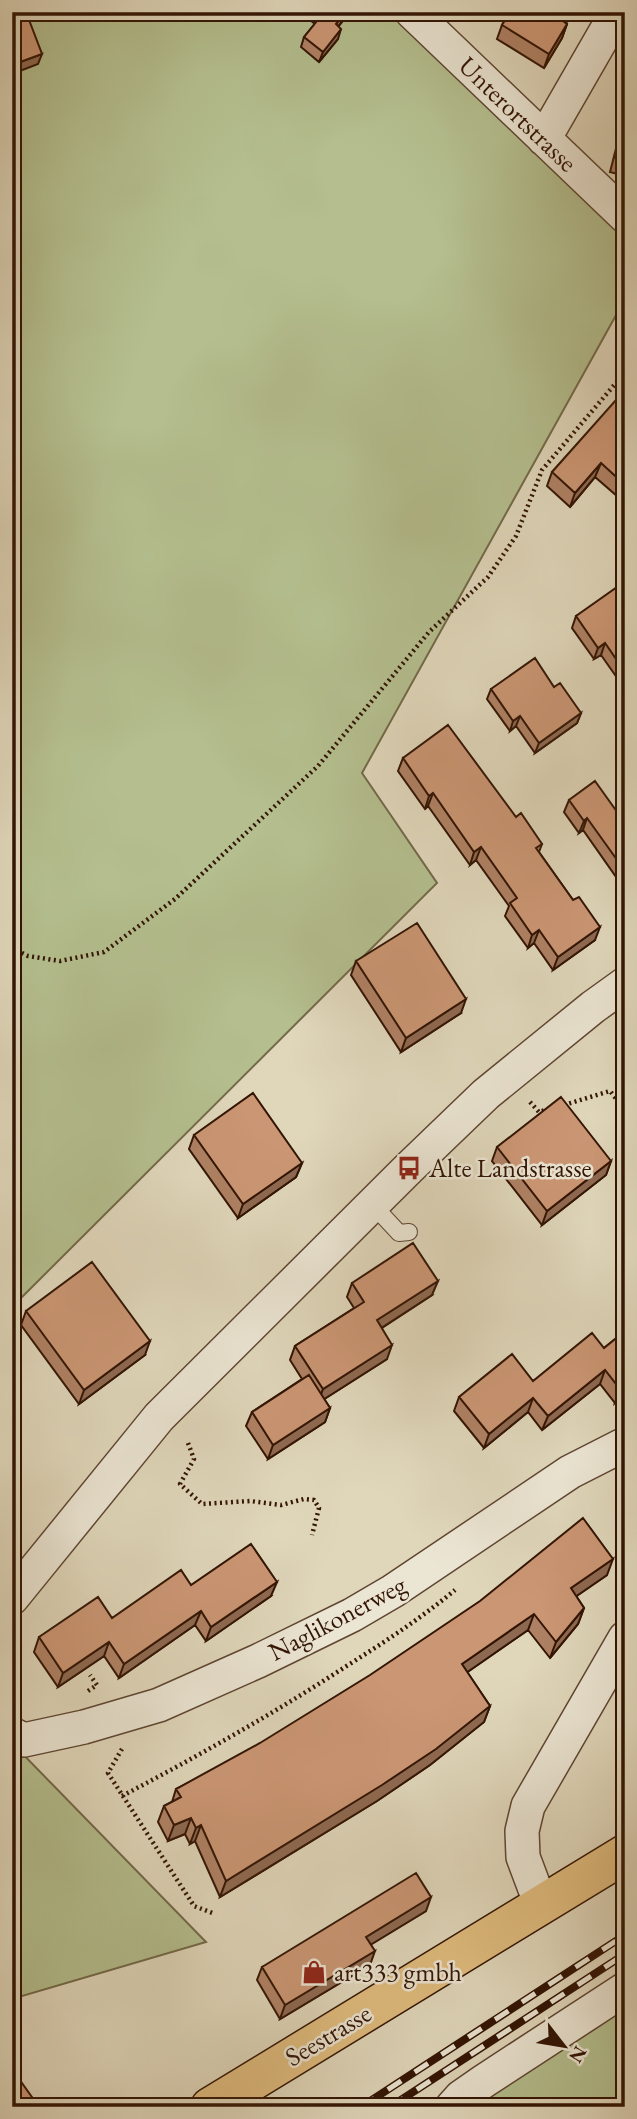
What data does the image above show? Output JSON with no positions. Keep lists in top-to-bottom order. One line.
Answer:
{"streets":{"main road":["Seestrasse"],"street":["Unterortstrasse","Naglikonerweg"]},"places":{"bus stop":["Alte Landstrasse"],"shop":["art333 gmbh"]},"north":"bottom right"}
